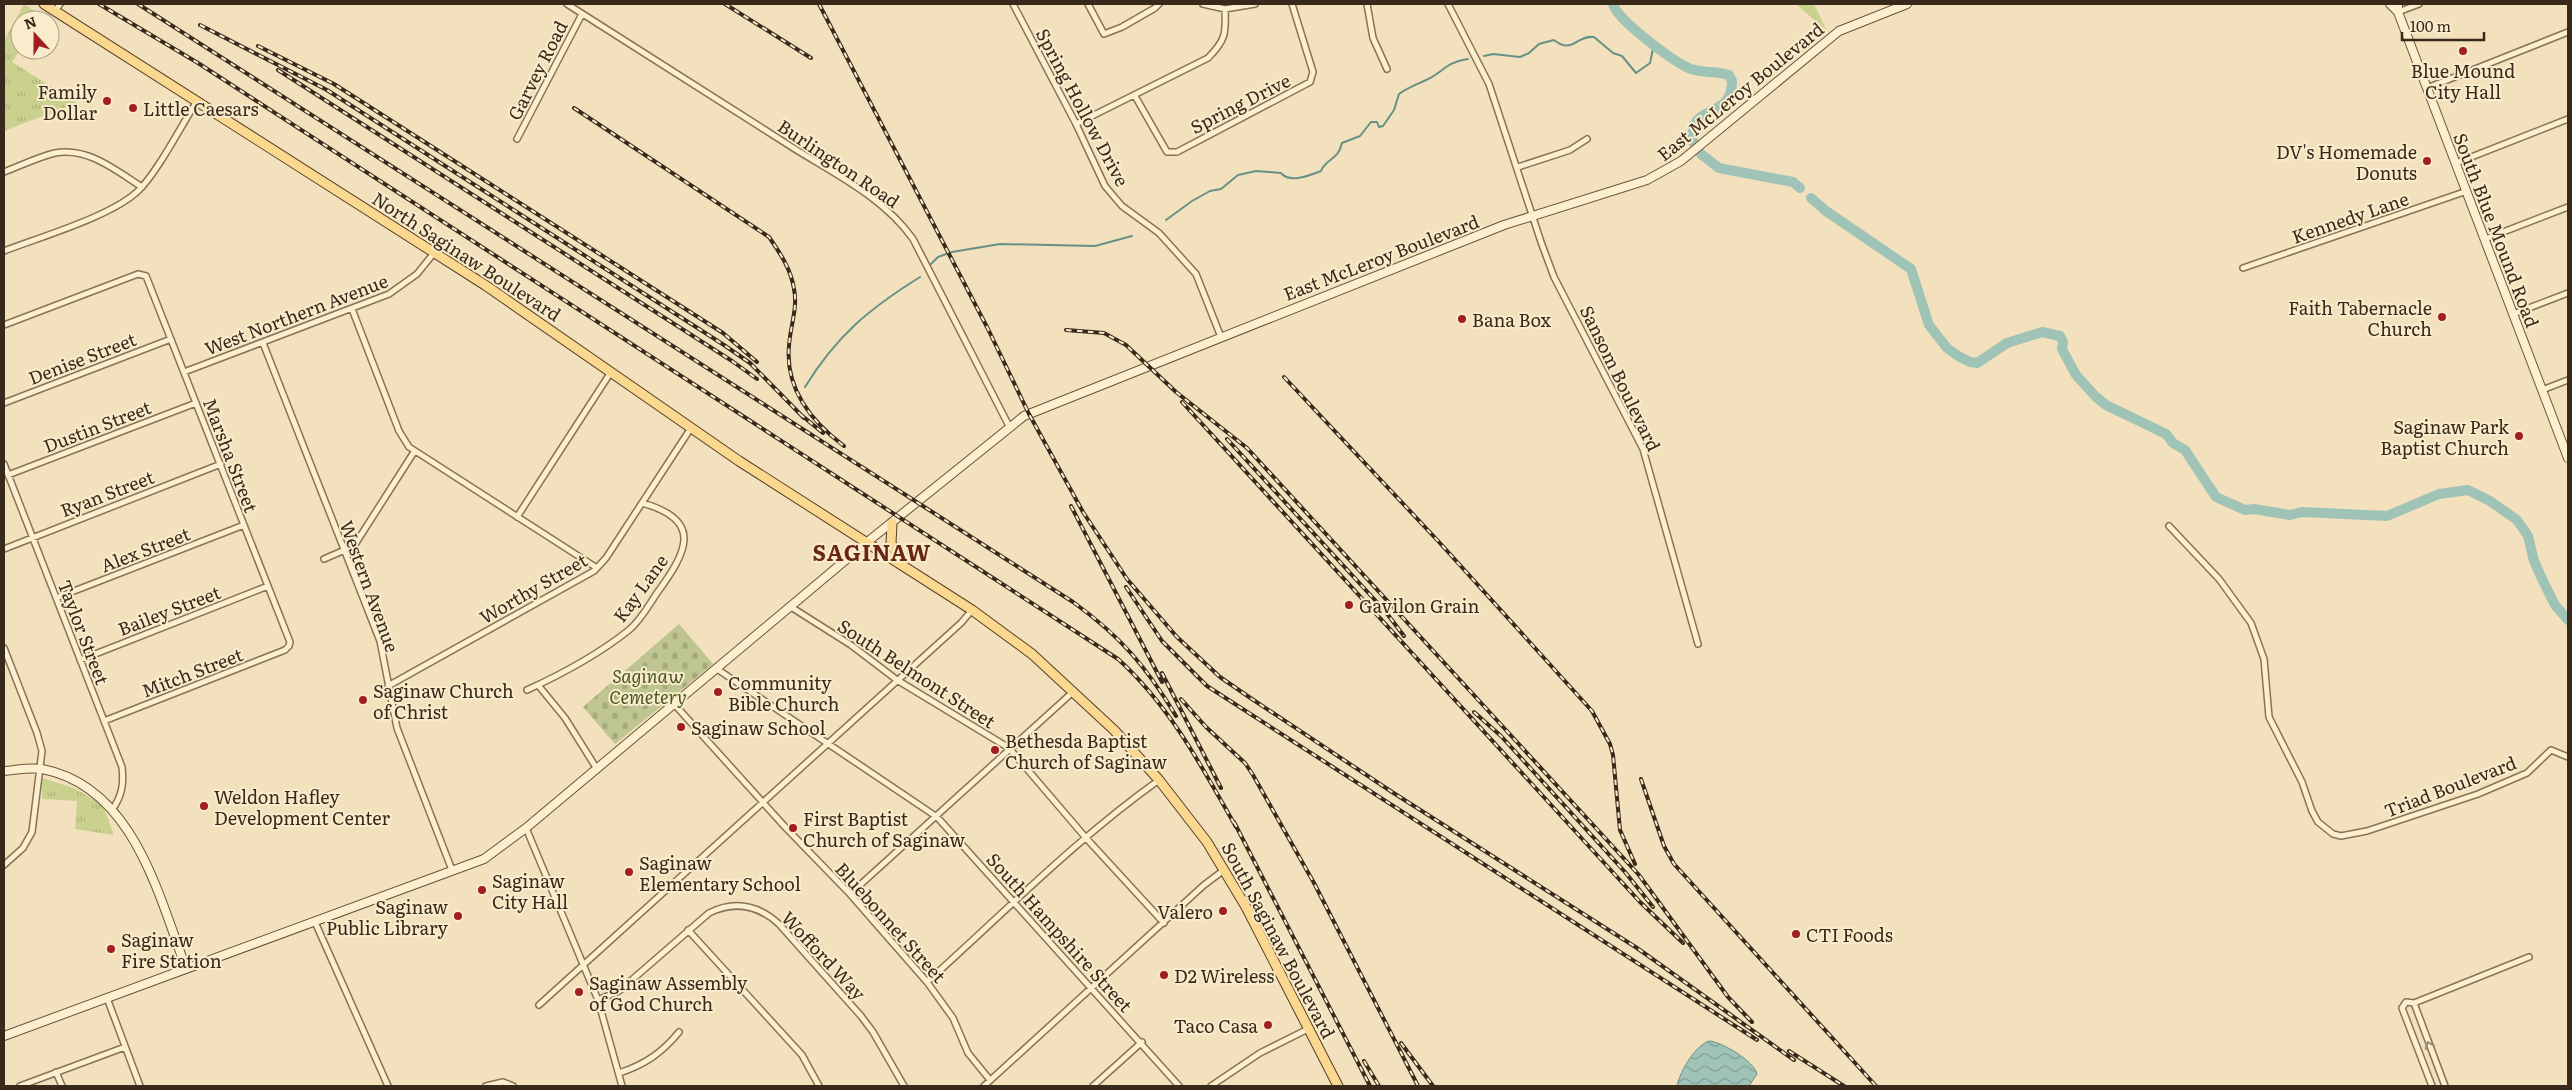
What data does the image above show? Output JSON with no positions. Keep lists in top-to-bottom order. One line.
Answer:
{"streets":{"main road":["East McLeroy Boulevard","South Blue Mound Road","North Saginaw Boulevard","South Saginaw Boulevard"],"street":["Garvey Road","Spring Drive","Spring Hollow Drive","Burlington Road","Kennedy Lane","West Northern Avenue","Denise Street","Sansom Boulevard","Dustin Street","Marsha Street","Ryan Street","Alex Street","Western Avenue","Worthy Street","Kay Lane","Bailey Street","Taylor Street","Mitch Street","South Belmont Street","Triad Boulevard","Bluebonnet Street","South Hampshire Street","Wofford Way"]},"crossings":[["Garvey Road","Burlington Road"],["East McLeroy Boulevard","Spring Hollow Drive"],["East McLeroy Boulevard","Burlington Road"],["East McLeroy Boulevard","North Saginaw Boulevard"],["East McLeroy Boulevard","Sansom Boulevard"],["East McLeroy Boulevard","Western Avenue"],["East McLeroy Boulevard","South Belmont Street"],["East McLeroy Boulevard","Bluebonnet Street"],["East McLeroy Boulevard","South Hampshire Street"],["East McLeroy Boulevard","South Saginaw Boulevard"],["Kennedy Lane","South Blue Mound Road"],["North Saginaw Boulevard","West Northern Avenue"],["North Saginaw Boulevard","Worthy Street"],["North Saginaw Boulevard","South Saginaw Boulevard"],["West Northern Avenue","Marsha Street"],["West Northern Avenue","Western Avenue"],["Denise Street","Marsha Street"],["Dustin Street","Marsha Street"],["Dustin Street","Taylor Street"],["Marsha Street","Ryan Street"],["Marsha Street","Alex Street"],["Marsha Street","Bailey Street"],["Marsha Street","Mitch Street"],["Ryan Street","Taylor Street"],["Alex Street","Taylor Street"],["Western Avenue","Worthy Street"],["Worthy Street","Kay Lane"],["Bailey Street","Taylor Street"],["Taylor Street","Mitch Street"]],"districts":["SAGINAW"],"parks":["Saginaw Cemetery"],"places":["Blue Mound City Hall","Family Dollar","Little Caesars","DV's Homemade Donuts","Faith Tabernacle Church","Bana Box","Saginaw Park Baptist Church","Gavilon Grain","Community Bible Church","Saginaw Church of Christ","Saginaw School","Bethesda Baptist Church of Saginaw","Weldon Hafley Development Center","First Baptist Church of Saginaw","Saginaw Elementary School","Saginaw City Hall","Valero","Saginaw Public Library","CTI Foods","Saginaw Fire Station","D2 Wireless","Saginaw Assembly of God Church","Taco Casa"],"scale_bar":"100 m","north":"top"}
